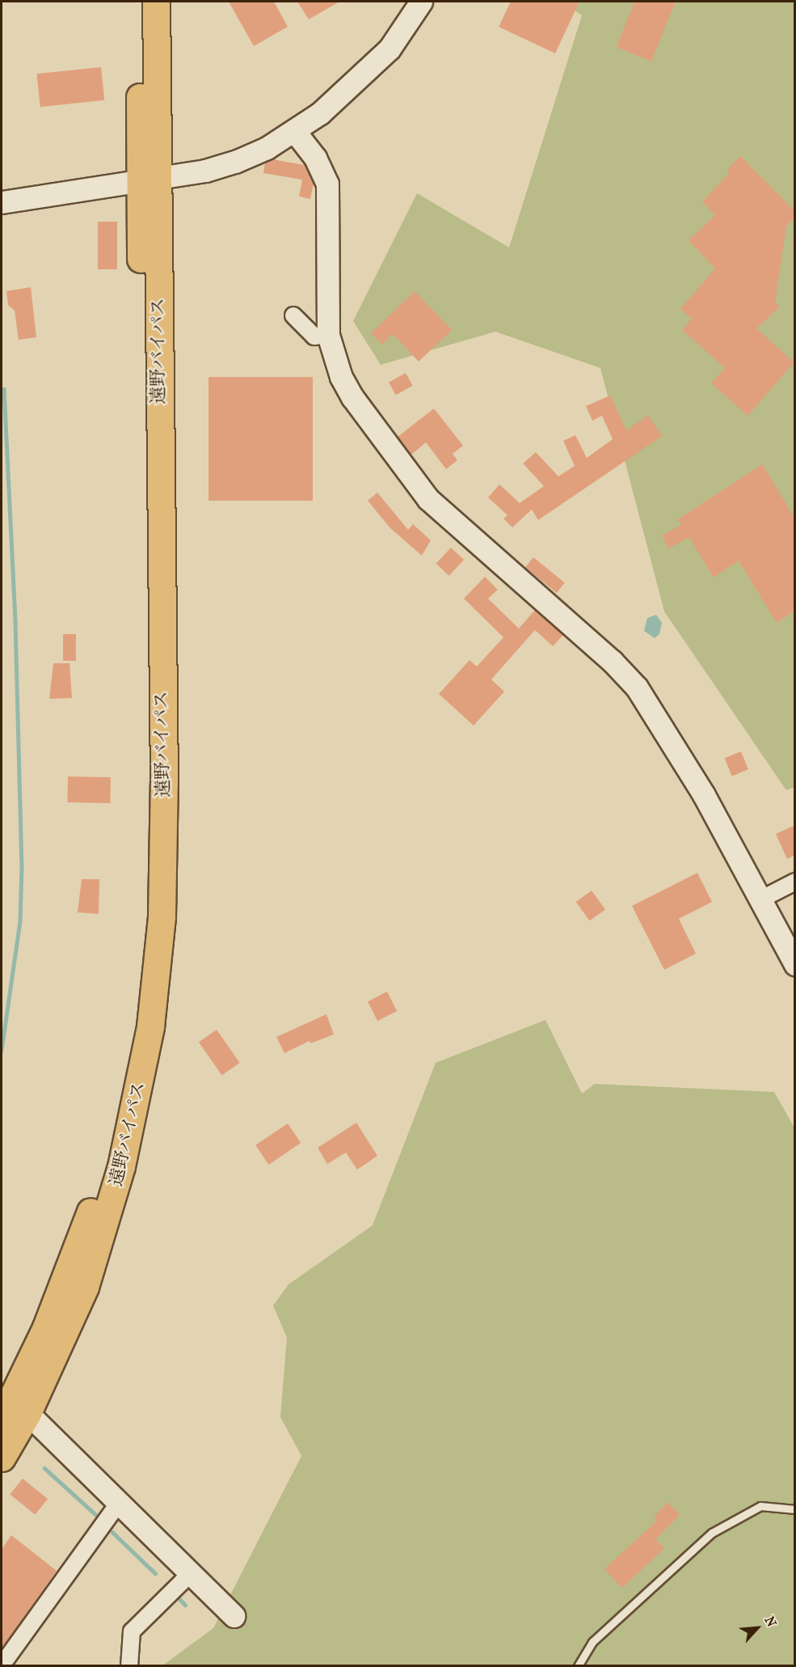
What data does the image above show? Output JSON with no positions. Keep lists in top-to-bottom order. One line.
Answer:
{"streets":{"highway":["遠野バイパス"]},"north":"top right"}
